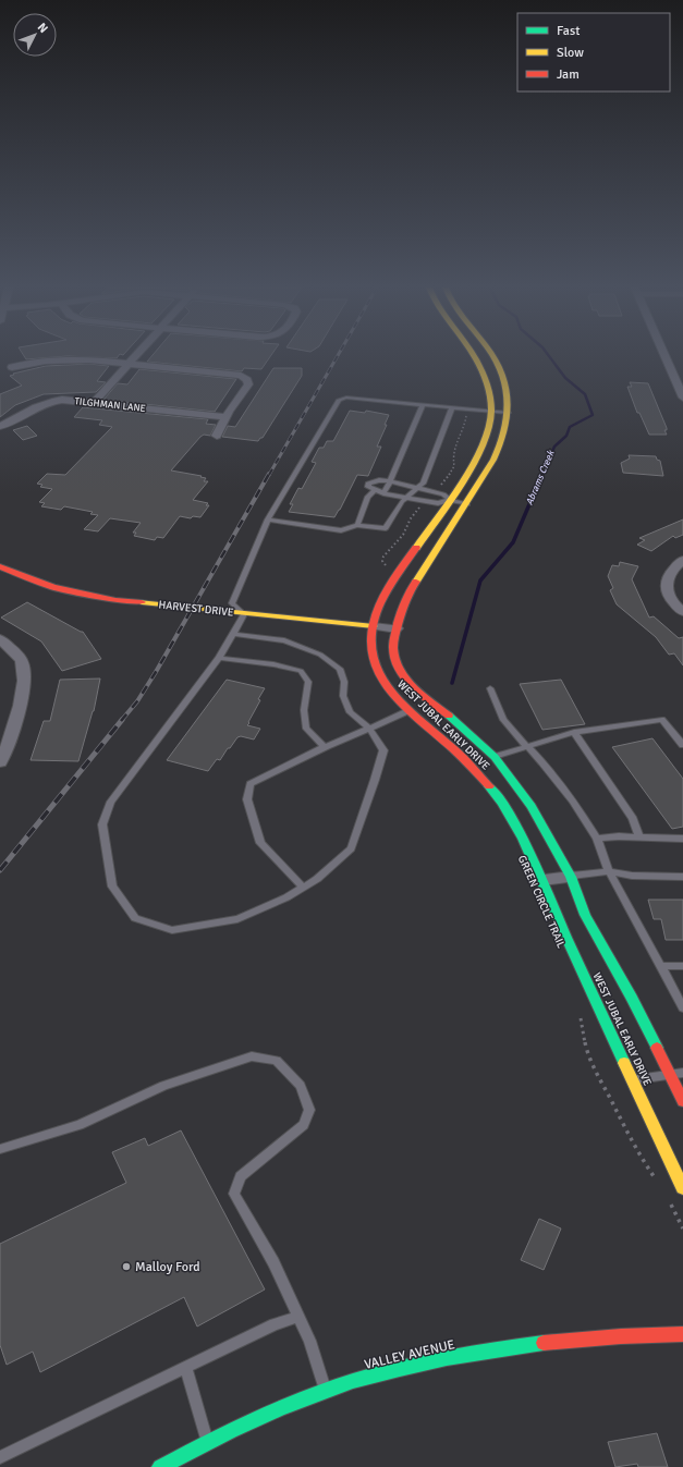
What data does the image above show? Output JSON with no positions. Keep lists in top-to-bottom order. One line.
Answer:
{"streets":{"main road":["HARVEST DRIVE","WEST JUBAL EARLY DRIVE","VALLEY AVENUE"],"street":["TILGHMAN LANE"]},"crossings":[["HARVEST DRIVE","WEST JUBAL EARLY DRIVE"]],"water":["Abrams Creek"],"places":["Malloy Ford"],"legend":["Fast","Slow","Jam"],"north":"top right"}
